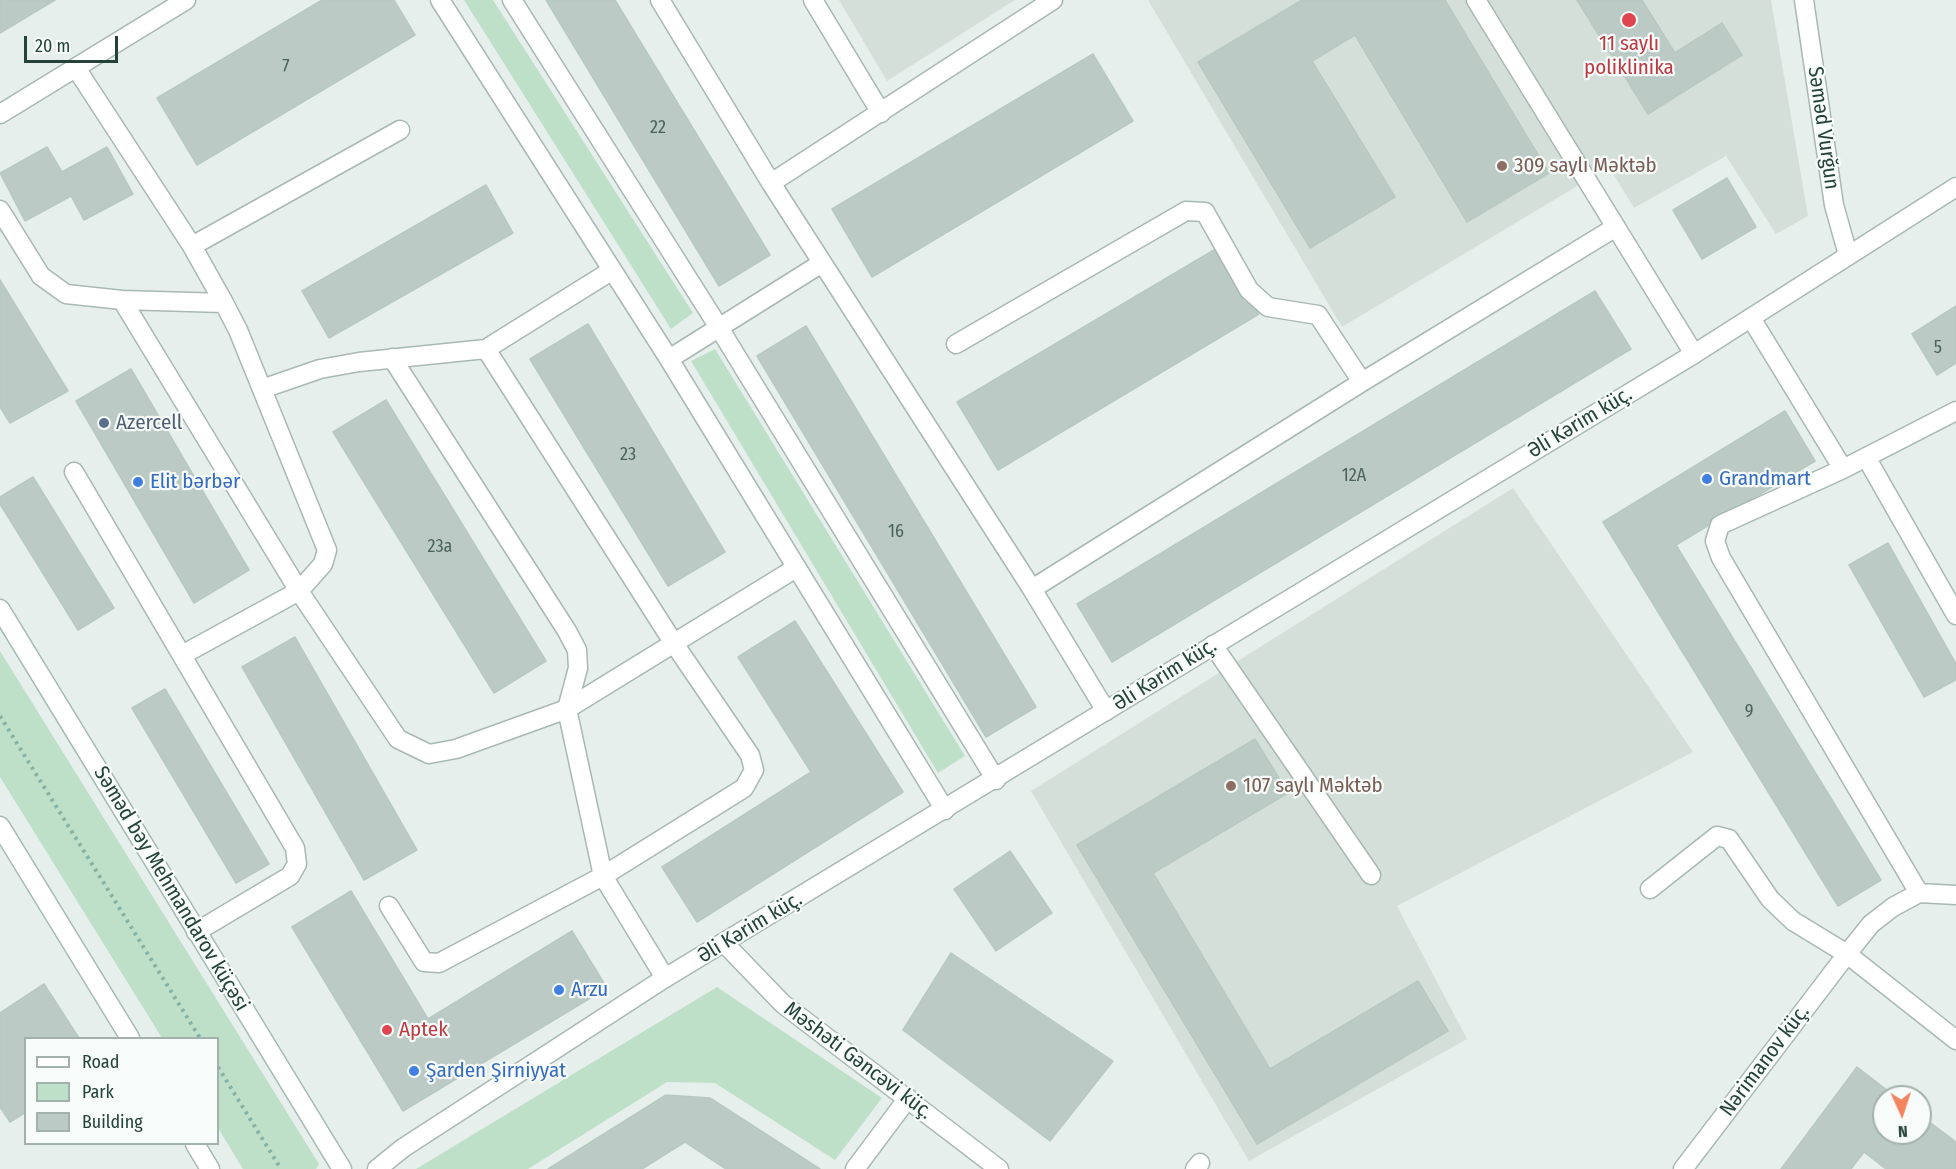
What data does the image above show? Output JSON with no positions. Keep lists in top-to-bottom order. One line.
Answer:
{"streets":{"street":["Səməd Vurğun","Əli Kərim küç.","Səməd bəy Mehmandarov küçəsi","Məshəti Gəncəvi küç.","Nərimanov küç."]},"crossings":[["Səməd Vurğun","Əli Kərim küç."],["Əli Kərim küç.","Məshəti Gəncəvi küç."]],"places":["11 saylı poliklinika","309 saylı Məktəb","Azercell","Grandmart","Elit bərbər","107 saylı Məktəb","Arzu","Aptek","Şarden Şirniyyat"],"house_numbers":["7","22","5","23","12A","16","23a","9"],"legend":["Road","Park","Building"],"scale_bar":"20 m","north":"bottom"}
